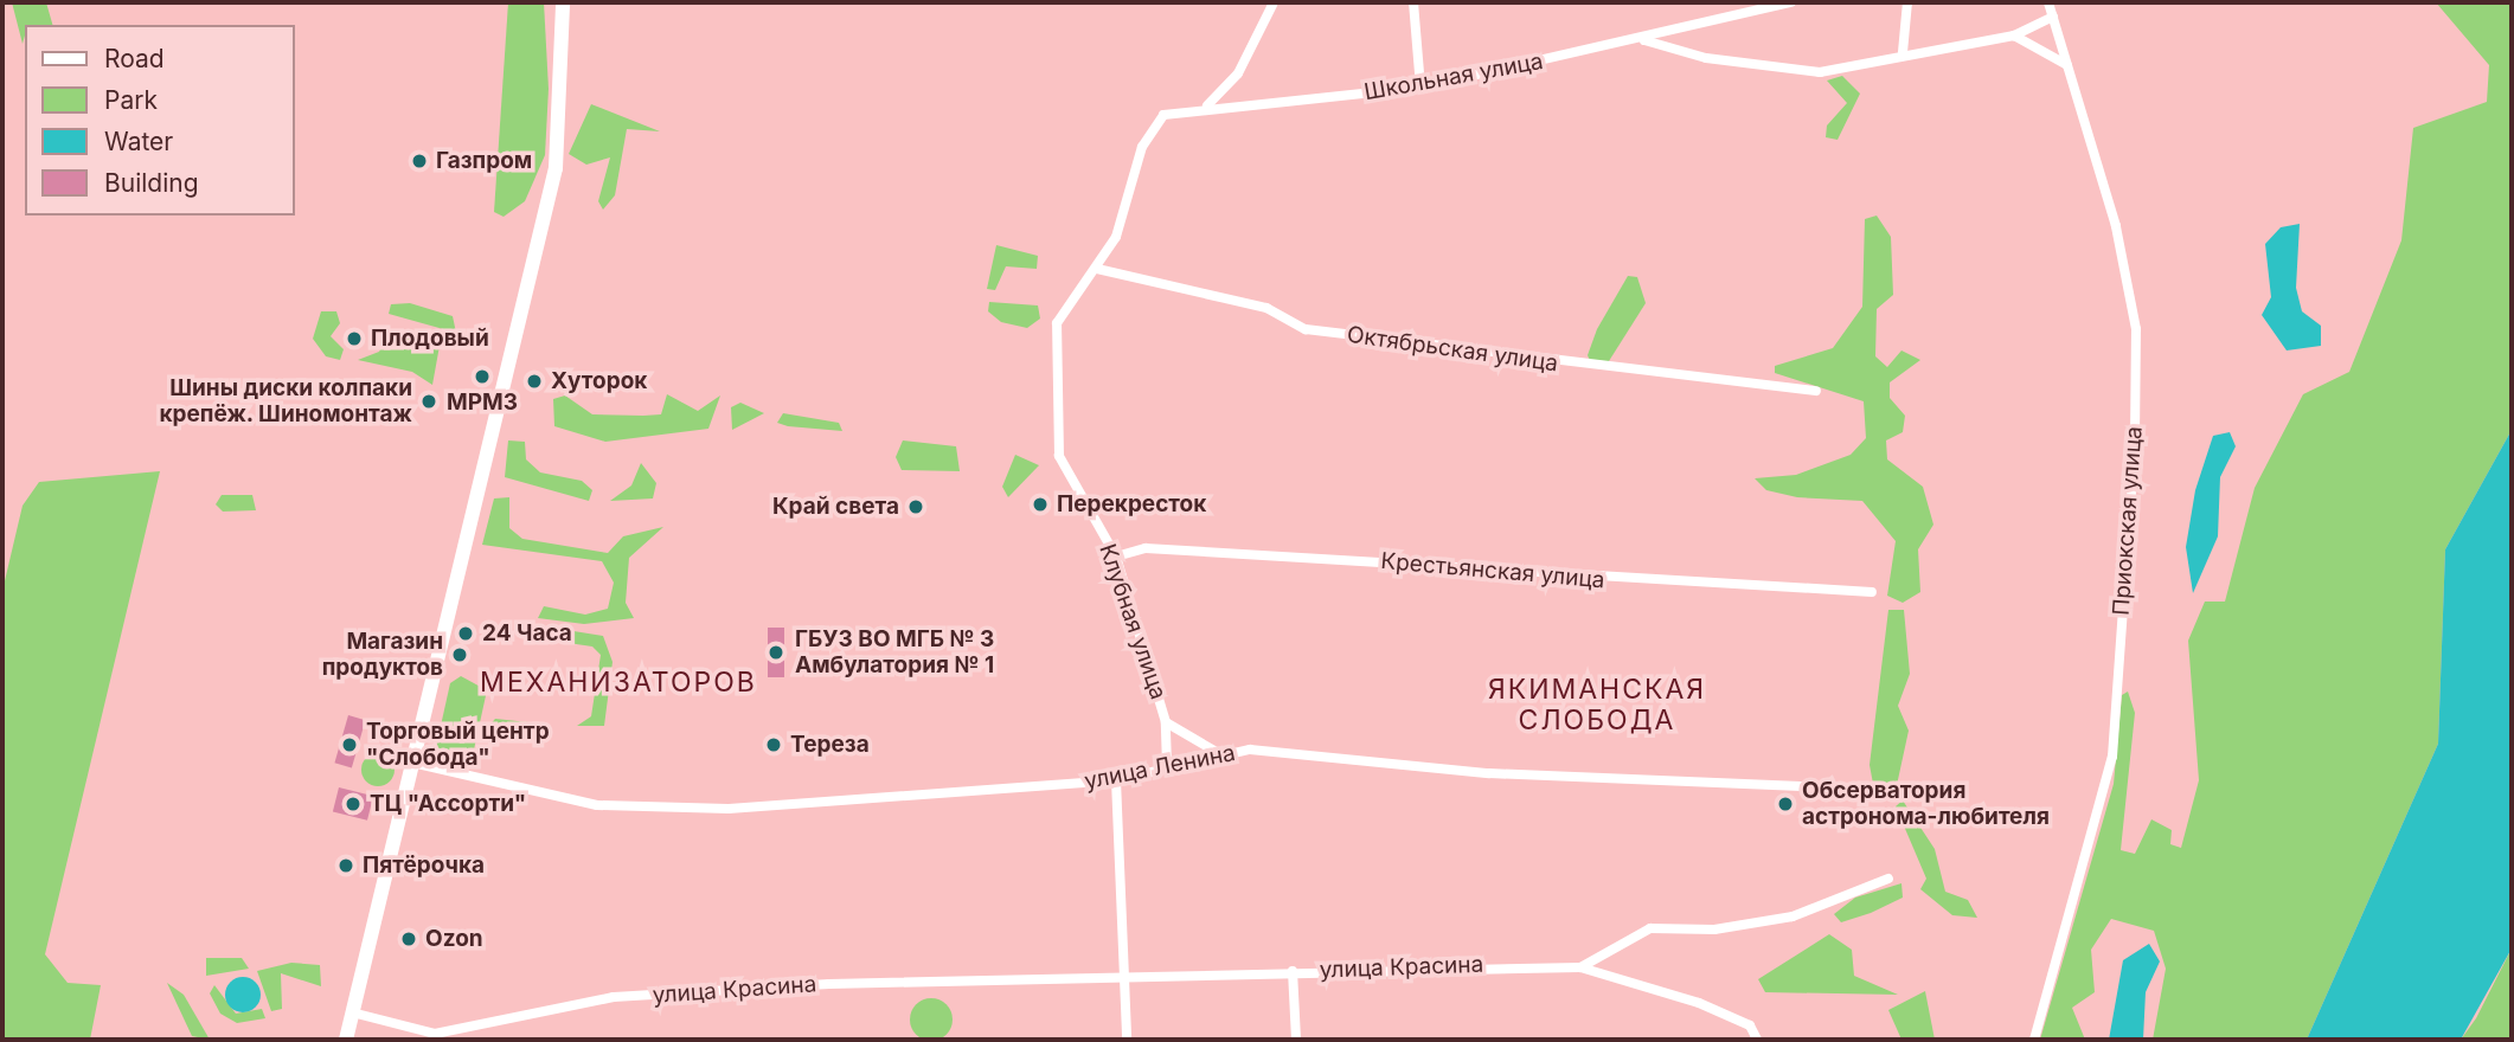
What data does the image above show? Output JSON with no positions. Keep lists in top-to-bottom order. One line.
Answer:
{"streets":{"street":["Школьная улица","Октябрьская улица","Приокская улица","Крестьянская улица","Клубная улица","улица Ленина","улица Красина"]},"crossings":[["Школьная улица","Приокская улица"],["Школьная улица","Клубная улица"],["Октябрьская улица","Клубная улица"],["Крестьянская улица","Клубная улица"],["Клубная улица","улица Ленина"]],"districts":["МЕХАНИЗАТОРОВ","ЯКИМАНСКАЯ СЛОБОДА"],"places":["Газпром","Плодовый","МРМЗ","Хуторок","Шины диски колпаки крепёж. Шиномонтаж","Перекресток","Край света","24 Часа","ГБУЗ ВО МГБ № 3 Амбулатория № 1","Магазин продуктов","Торговый центр \"Слобода\"","Тереза","ТЦ \"Ассорти\"","Обсерватория астронома-любителя","Пятёрочка","Ozon"],"legend":["Road","Park","Water","Building"]}
